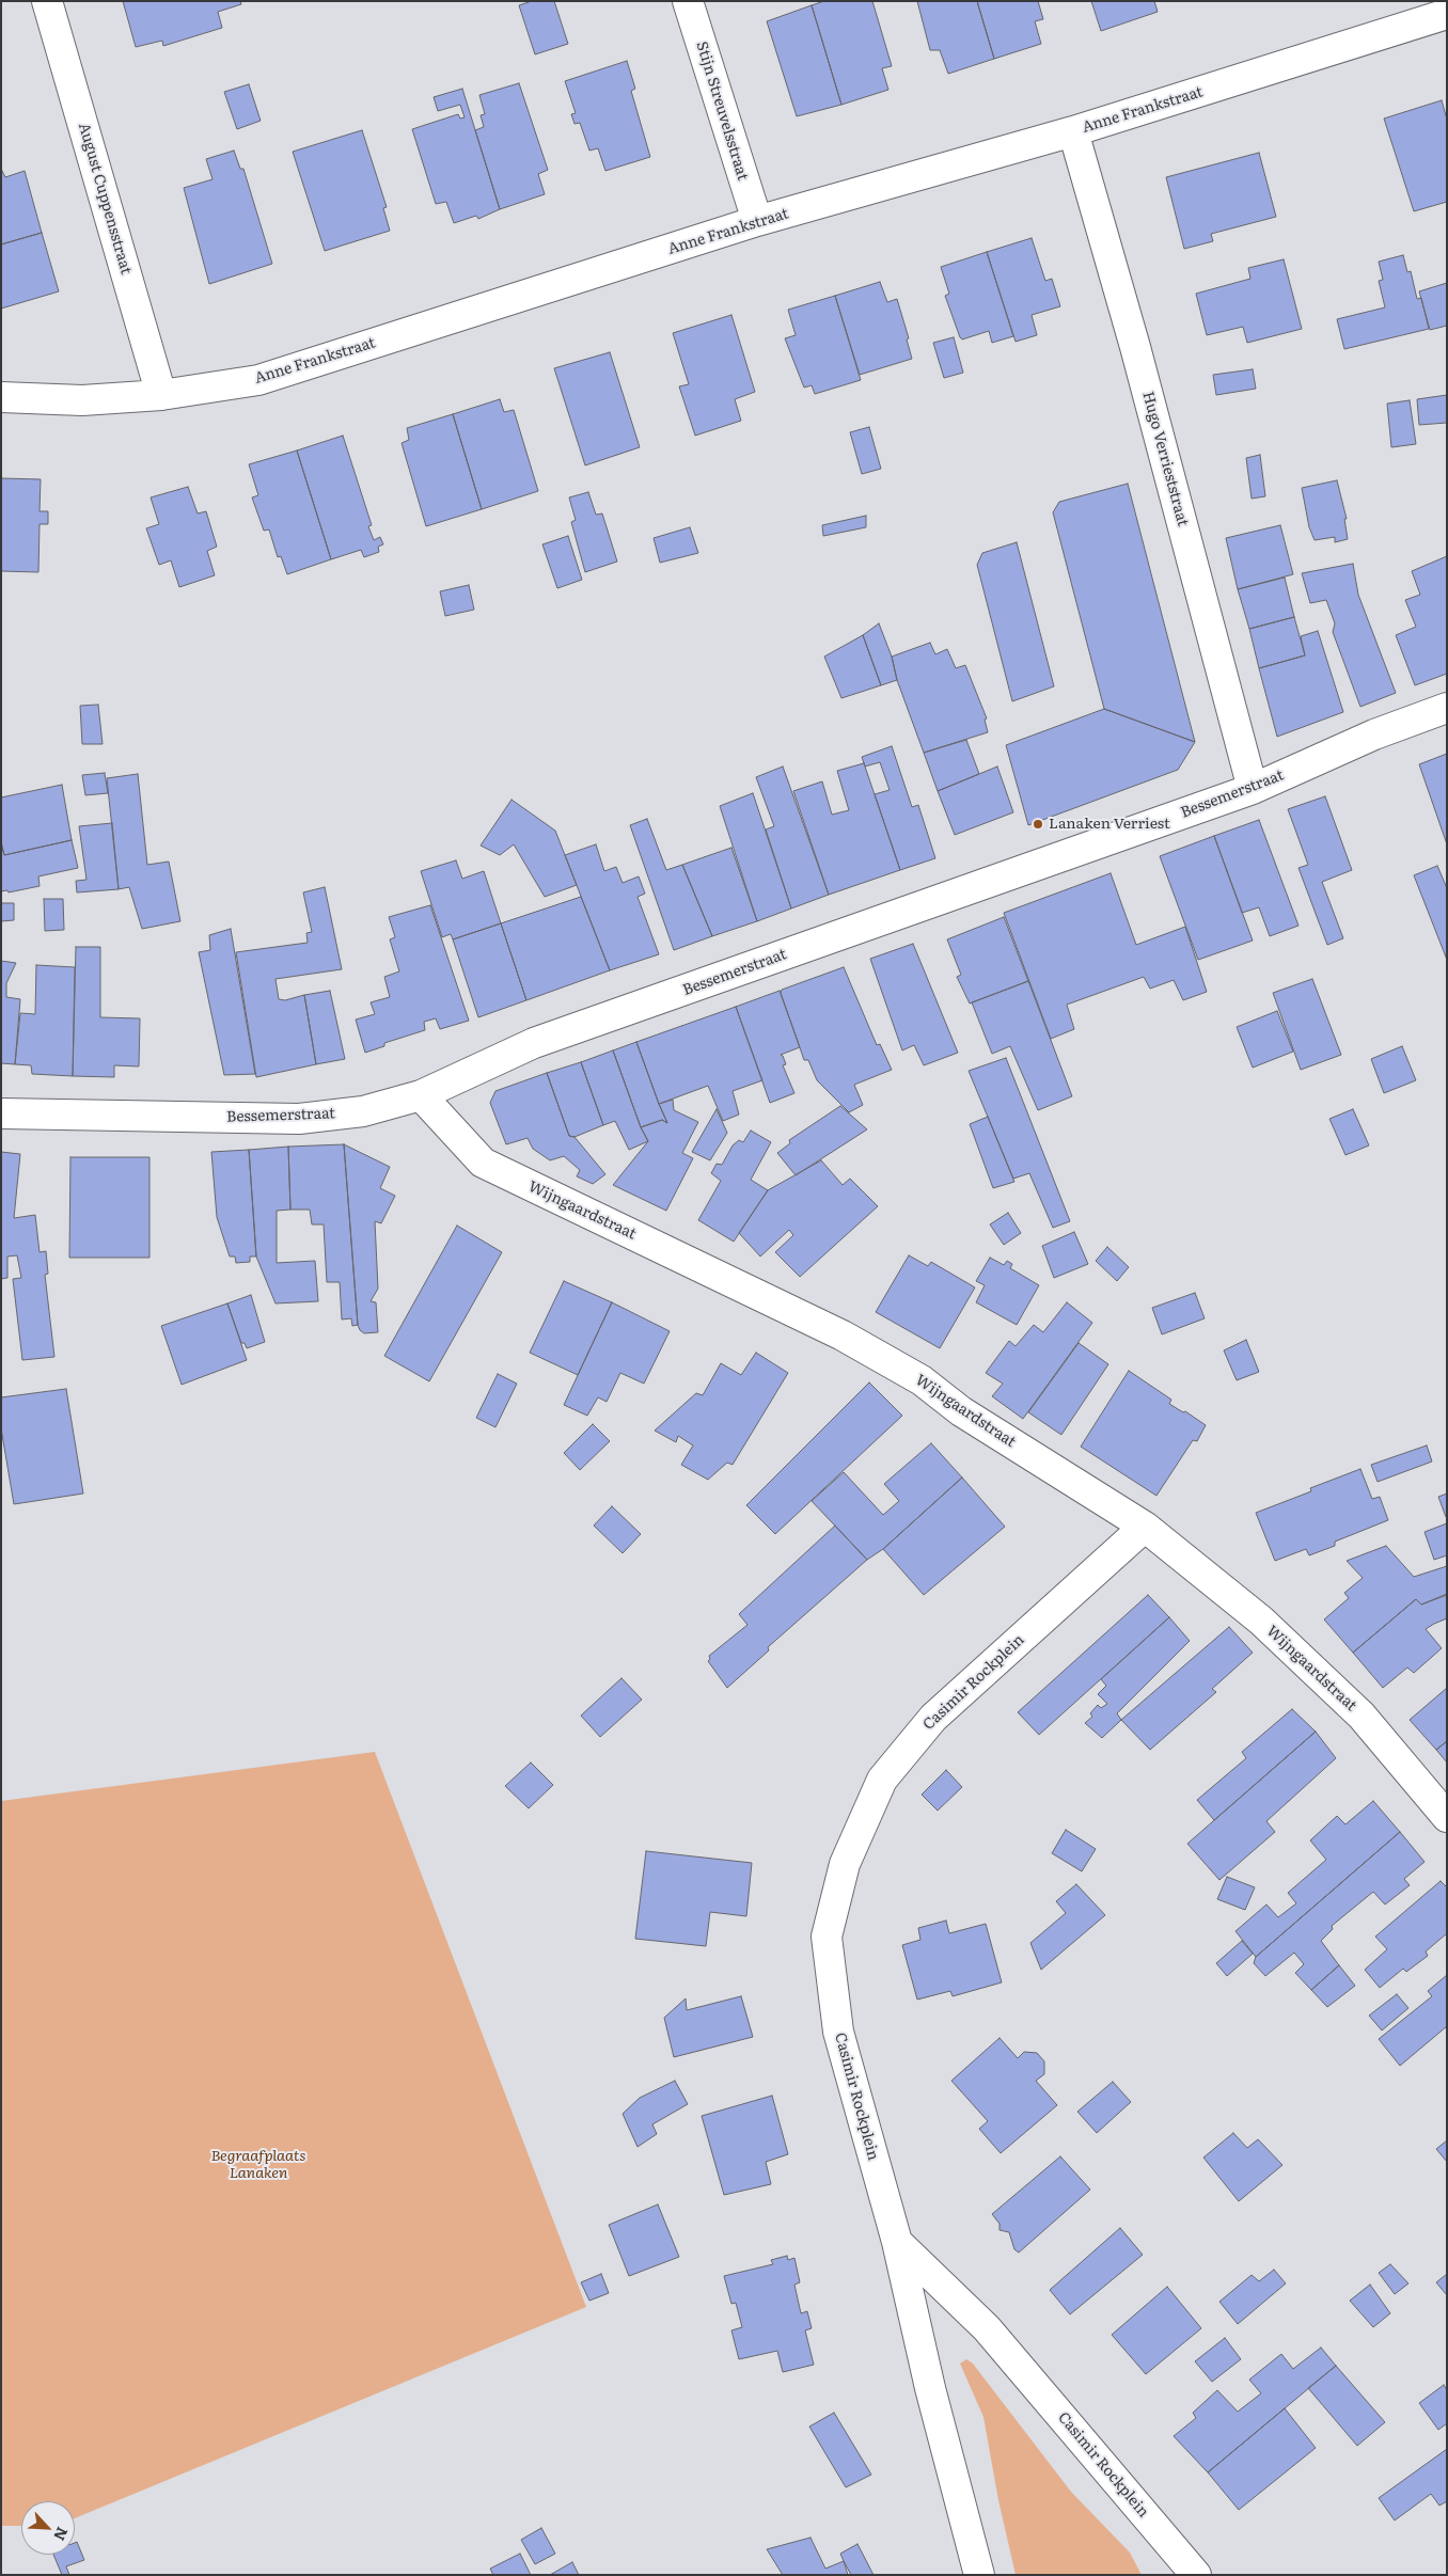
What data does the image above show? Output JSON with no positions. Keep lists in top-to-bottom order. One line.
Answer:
{"streets":{"street":["Anne Frankstraat","Stijn Streuvelsstraat","August Cuppensstraat","Hugo Verrieststraat","Bessemerstraat","Wijngaardstraat","Casimir Rockplein"]},"crossings":[["Anne Frankstraat","Stijn Streuvelsstraat"],["Anne Frankstraat","August Cuppensstraat"],["Anne Frankstraat","Hugo Verrieststraat"],["Hugo Verrieststraat","Bessemerstraat"],["Bessemerstraat","Wijngaardstraat"],["Wijngaardstraat","Casimir Rockplein"]],"parks":["Begraafplaats Lanaken"],"places":["Lanaken Verriest"],"north":"bottom right"}
